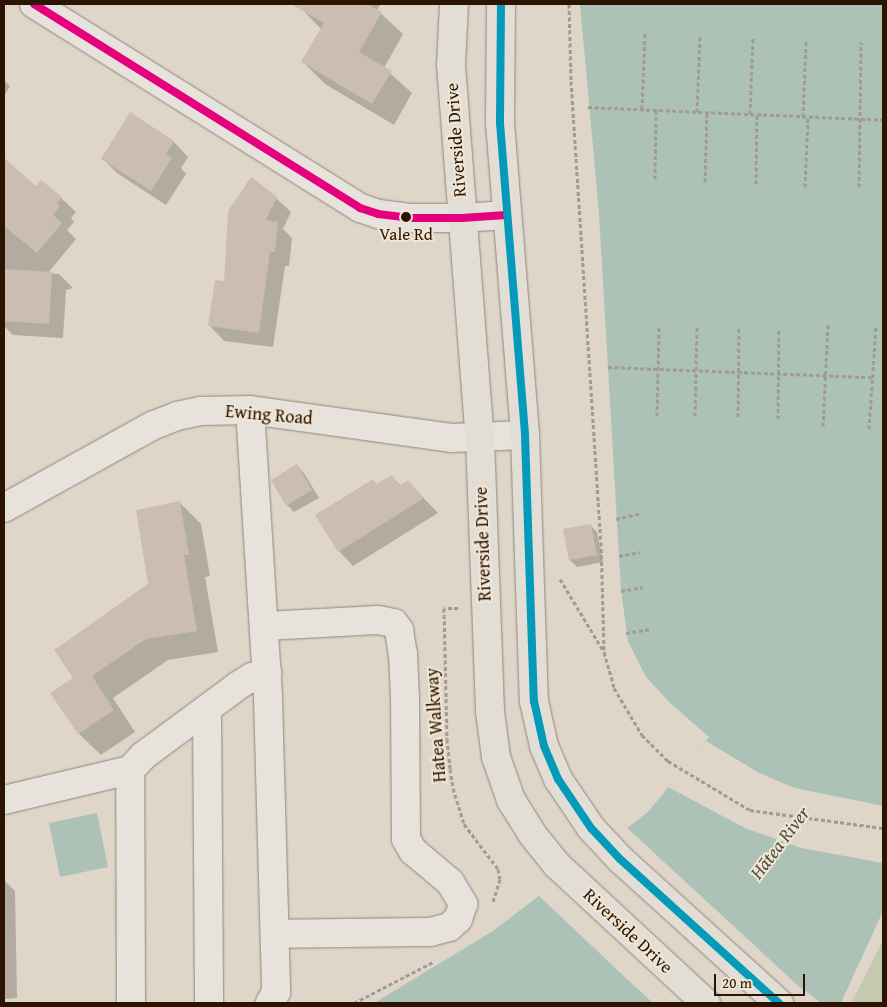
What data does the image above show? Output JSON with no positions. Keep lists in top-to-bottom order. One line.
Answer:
{"streets":{"main road":["Riverside Drive"],"street":["Ewing Road"],"path":["Hatea Walkway"]},"crossings":[["Riverside Drive","Ewing Road"],["Riverside Drive","Hatea Walkway"]],"water":["Hātea River"],"places":["Vale Rd"],"scale_bar":"20 m"}
